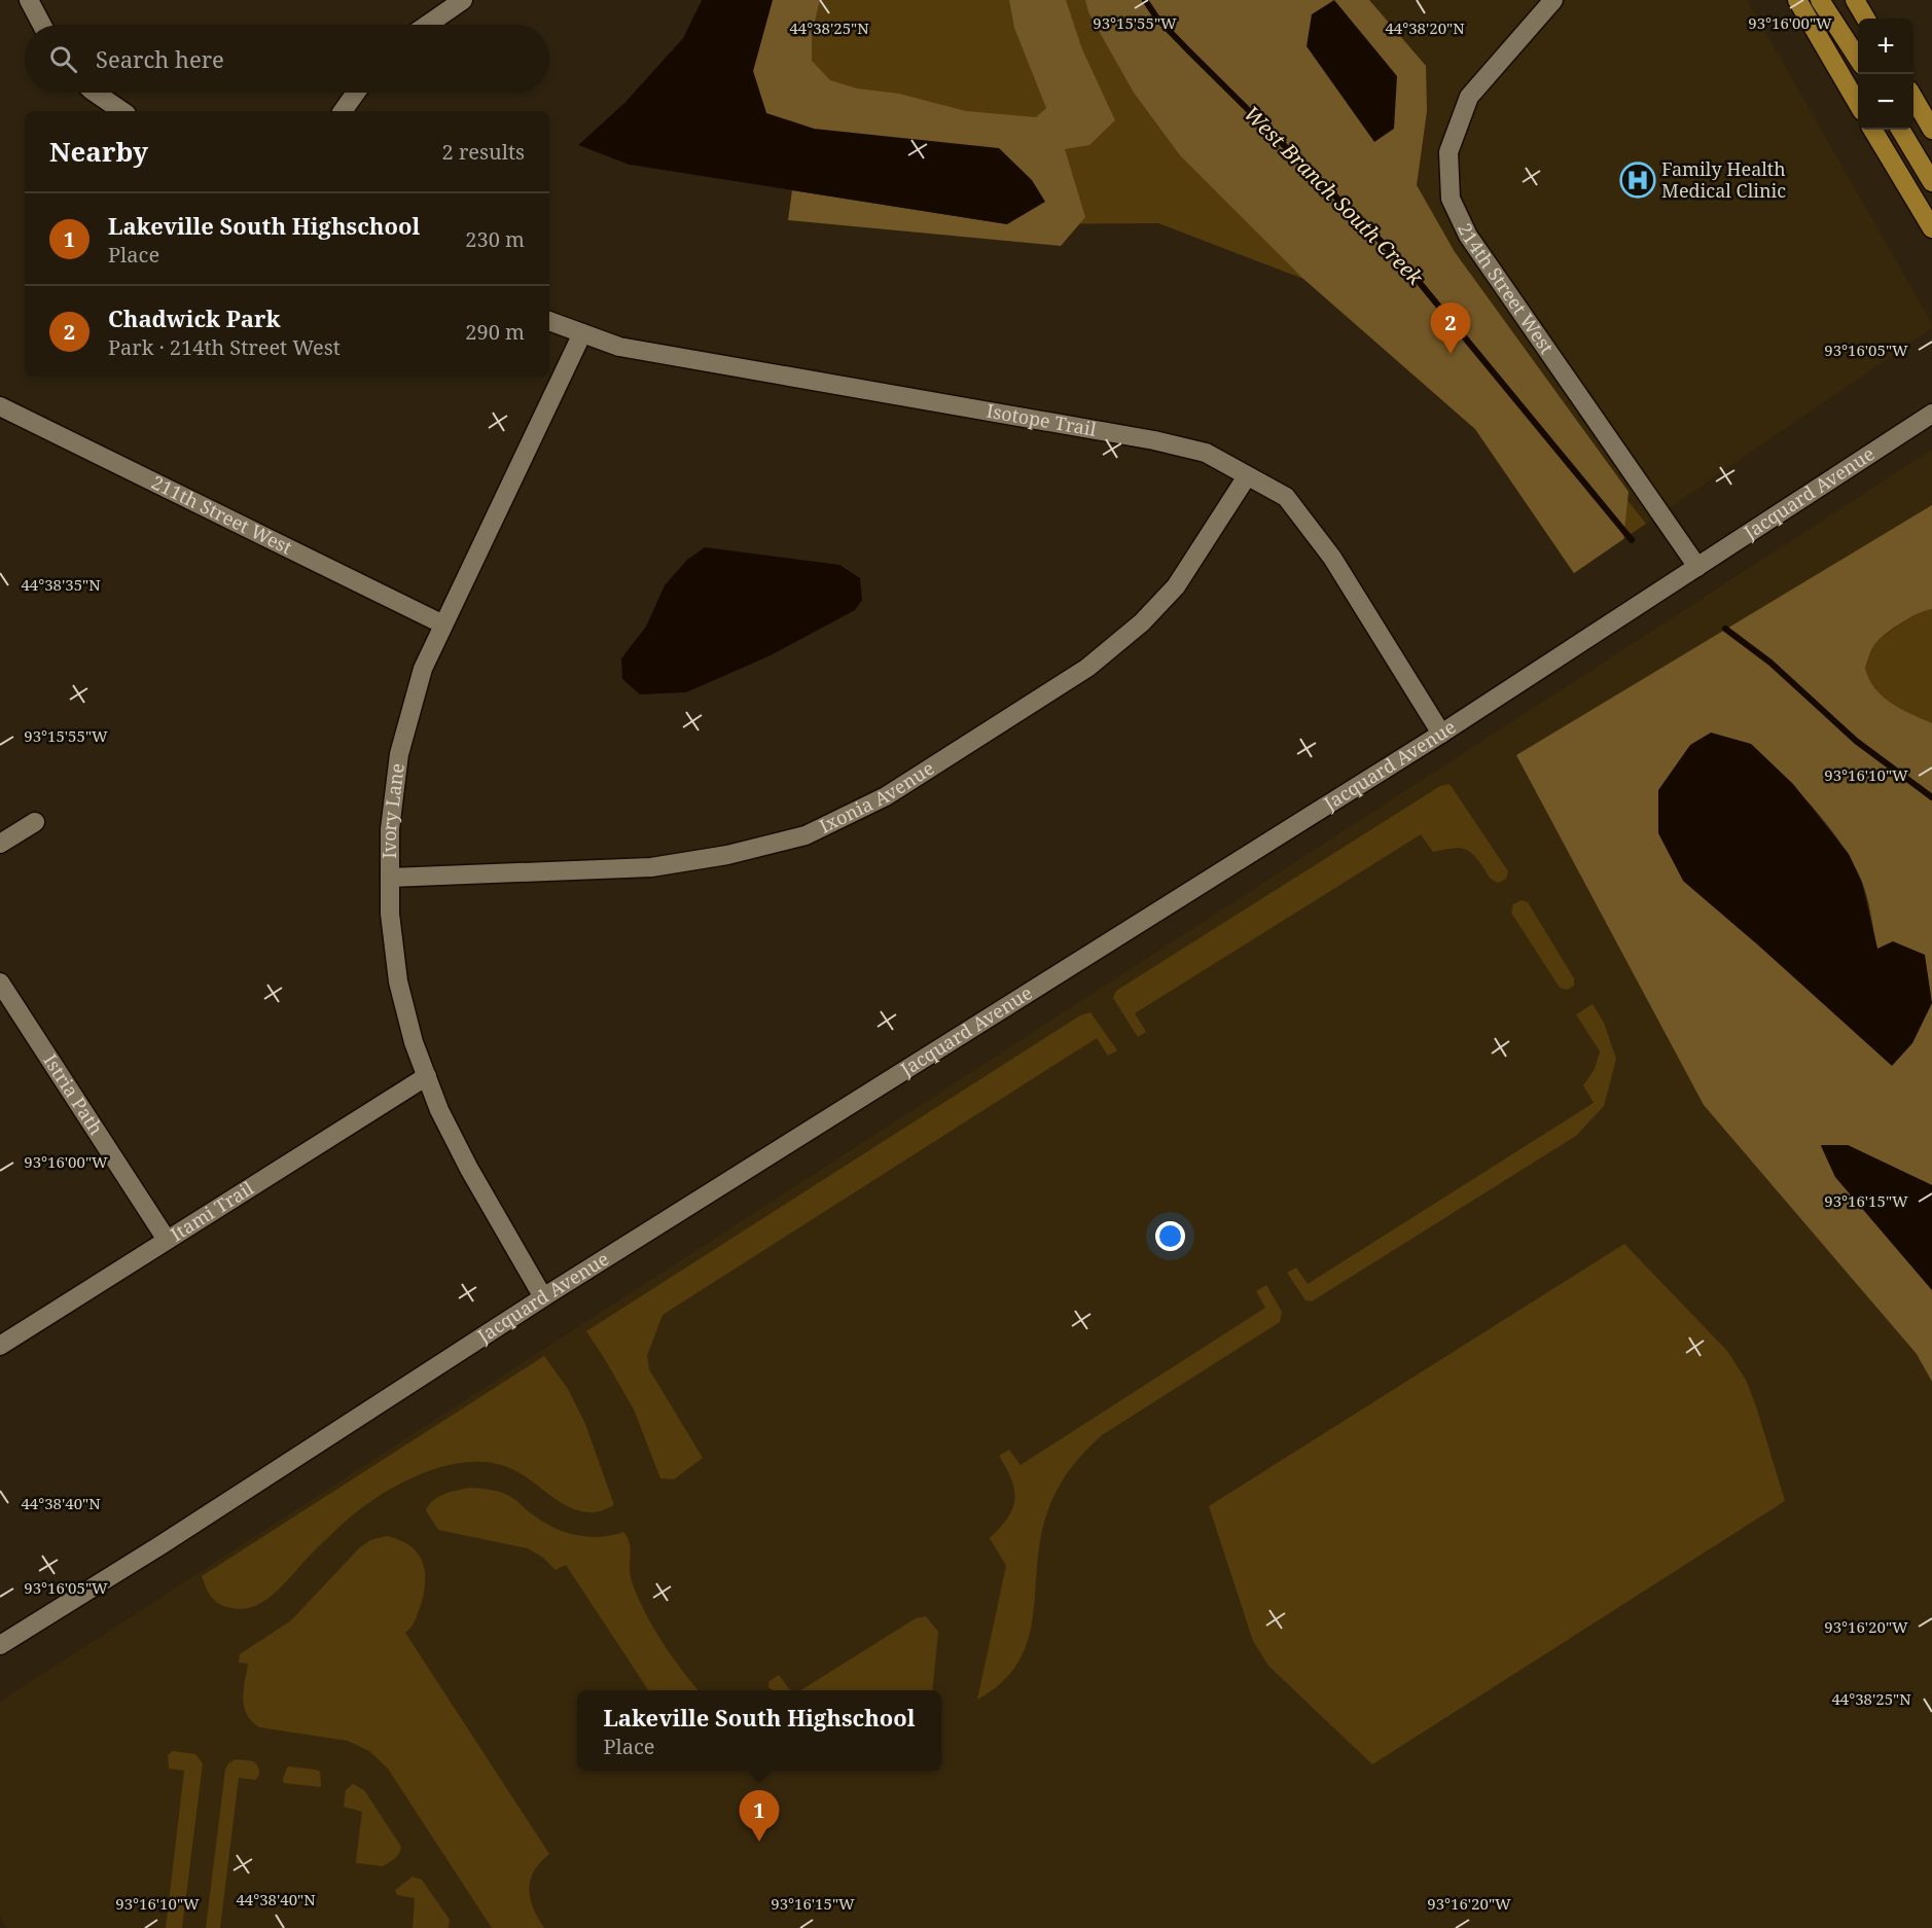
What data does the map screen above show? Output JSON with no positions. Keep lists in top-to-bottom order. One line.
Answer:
{"streets":{"street":["214th Street West","Isotope Trail","Jacquard Avenue","211th Street West","Ixonia Avenue","Ivory Lane","Istria Path","Itami Trail"]},"crossings":[["214th Street West","Jacquard Avenue"],["Isotope Trail","Jacquard Avenue"],["Isotope Trail","Ixonia Avenue"],["Isotope Trail","Ivory Lane"],["Jacquard Avenue","Ivory Lane"],["211th Street West","Ivory Lane"],["Ixonia Avenue","Ivory Lane"],["Ivory Lane","Itami Trail"],["Istria Path","Itami Trail"]],"water":["West Branch South Creek"],"places":{"hospital":["Family Health Medical Clinic"]},"page":{"map_buttons":["+","−"],"search":"Search here","heading":["Nearby","2 results"],"list":[{"mark":"1","name":"Lakeville South Highschool","note":"Place","value":"230 m"},{"mark":"2","name":"Chadwick Park","note":"Park · 214th Street West","value":"290 m"}],"pins":["2","1"],"popup":["Lakeville South Highschool","Place"]},"coordinates":["93°15'55\"W","93°16'00\"W","44°38'20\"N","44°38'25\"N","93°16'05\"W","44°38'35\"N","93°16'10\"W","93°16'15\"W","44°38'40\"N","93°16'20\"W"]}
